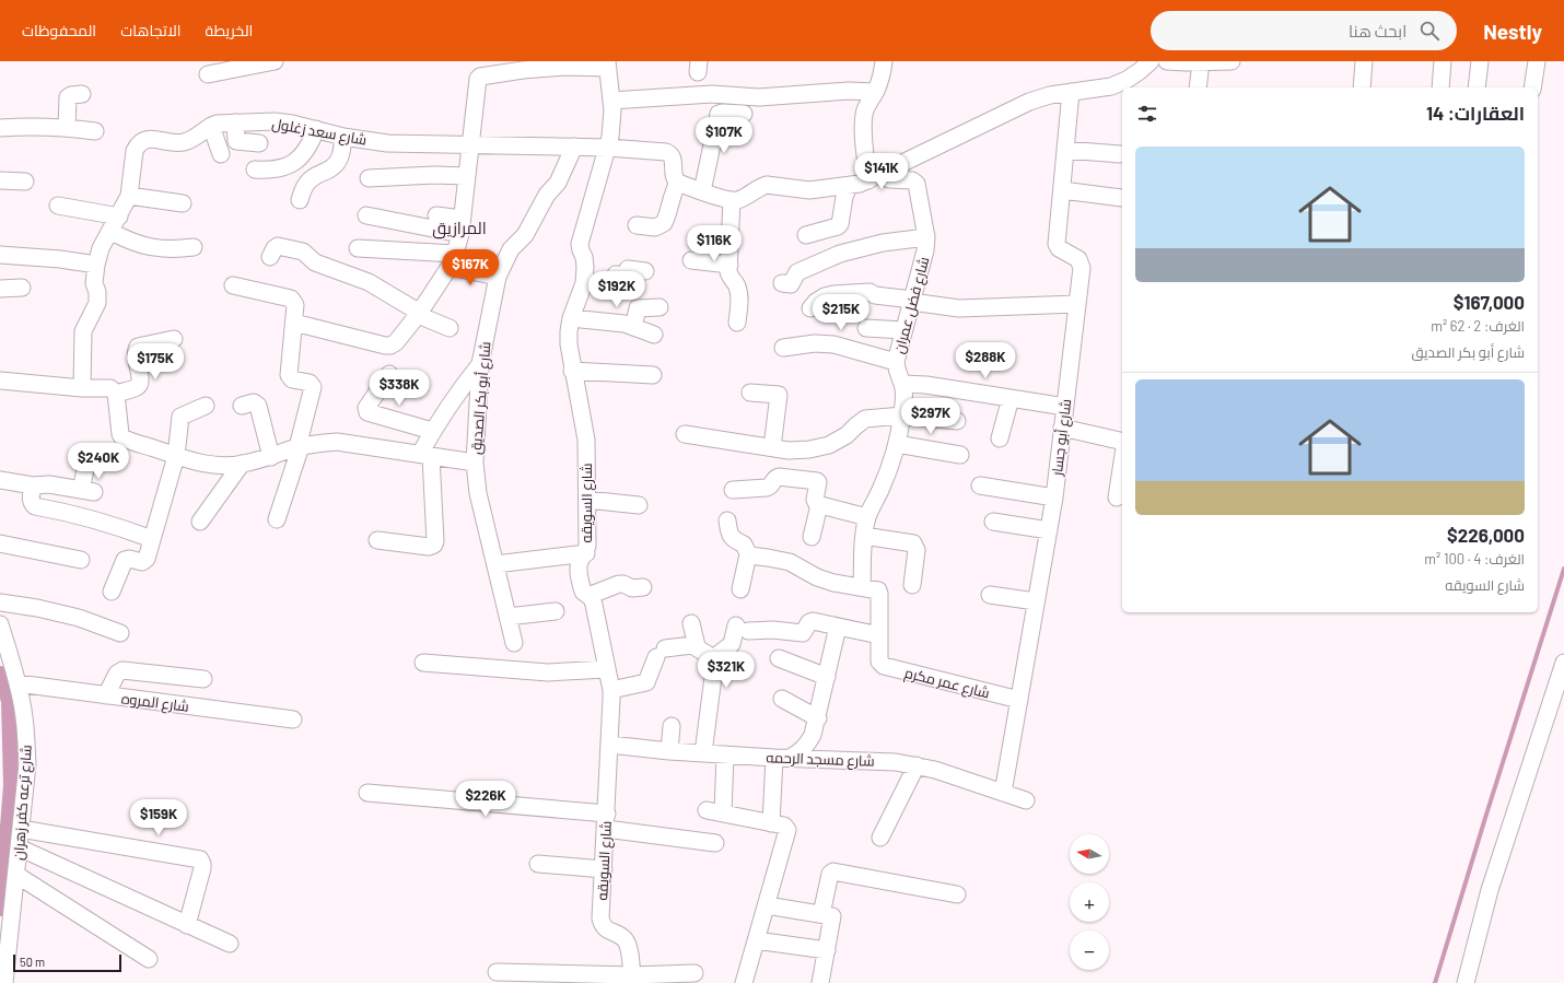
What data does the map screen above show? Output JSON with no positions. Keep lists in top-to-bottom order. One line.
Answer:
{"streets":{"street":["شارع سعد زغلول","شارع فضل عمران","شارع أبو بكر الصديق","شارع أبو جسار","شارع السويقه","شارع عمر مكرم","شارع المروه","شارع مسجد الرحمه","شارع ترعه كفر زهران"]},"crossings":[["شارع سعد زغلول","شارع أبو بكر الصديق"],["شارع سعد زغلول","شارع السويقه"],["شارع أبو جسار","شارع عمر مكرم"],["شارع أبو جسار","شارع مسجد الرحمه"],["شارع السويقه","شارع مسجد الرحمه"],["شارع المروه","شارع ترعه كفر زهران"]],"districts":["المرازيق"],"scale_bar":"50 m","north":"left","page":{"header":"Nestly","search":"ابحث هنا","nav":["الخريطة","الاتجاهات","المحفوظات"],"heading":"العقارات: 14","price":["$107K","$141K","$116K","$167K","$192K","$215K","$288K","$175K","$338K","$297K","$240K","$321K","$226K","$159K"],"list":[{"name":"$167,000","note":"الغرف: 2 · 62 m² · شارع أبو بكر الصديق"},{"name":"$226,000","note":"الغرف: 4 · 100 m² · شارع السويقه"}],"map_buttons":["+","−"],"scale":"50 m"}}
